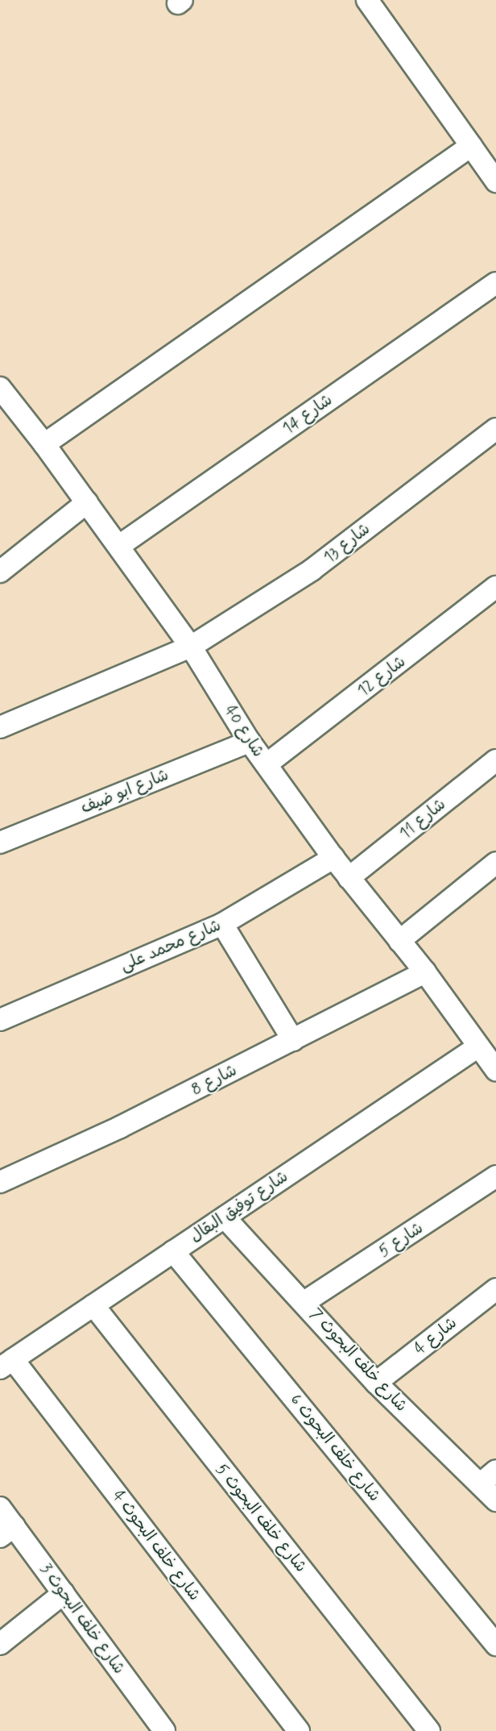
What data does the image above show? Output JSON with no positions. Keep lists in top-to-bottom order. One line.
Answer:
{"streets":{"street":["شارع 14","شارع 13","شارع 12","شارع 40","شارع ابو ضيف","شارع 11","شارع محمد على","شارع 8","شارع توفيق البقال","شارع 5","شارع 4","شارع خلف البحوث 7","شارع خلف البحوث 6","شارع خلف البحوث 5","شارع خلف البحوث 4","شارع خلف البحوث 3"]},"crossings":[["شارع 14","شارع 40"],["شارع 13","شارع 40"],["شارع 12","شارع 40"],["شارع 40","شارع ابو ضيف"],["شارع 40","شارع 11"],["شارع 40","شارع محمد على"],["شارع 40","شارع 8"],["شارع 40","شارع توفيق البقال"],["شارع توفيق البقال","شارع خلف البحوث 7"],["شارع توفيق البقال","شارع خلف البحوث 6"],["شارع توفيق البقال","شارع خلف البحوث 5"],["شارع توفيق البقال","شارع خلف البحوث 4"],["شارع 5","شارع خلف البحوث 7"],["شارع 4","شارع خلف البحوث 7"]]}
